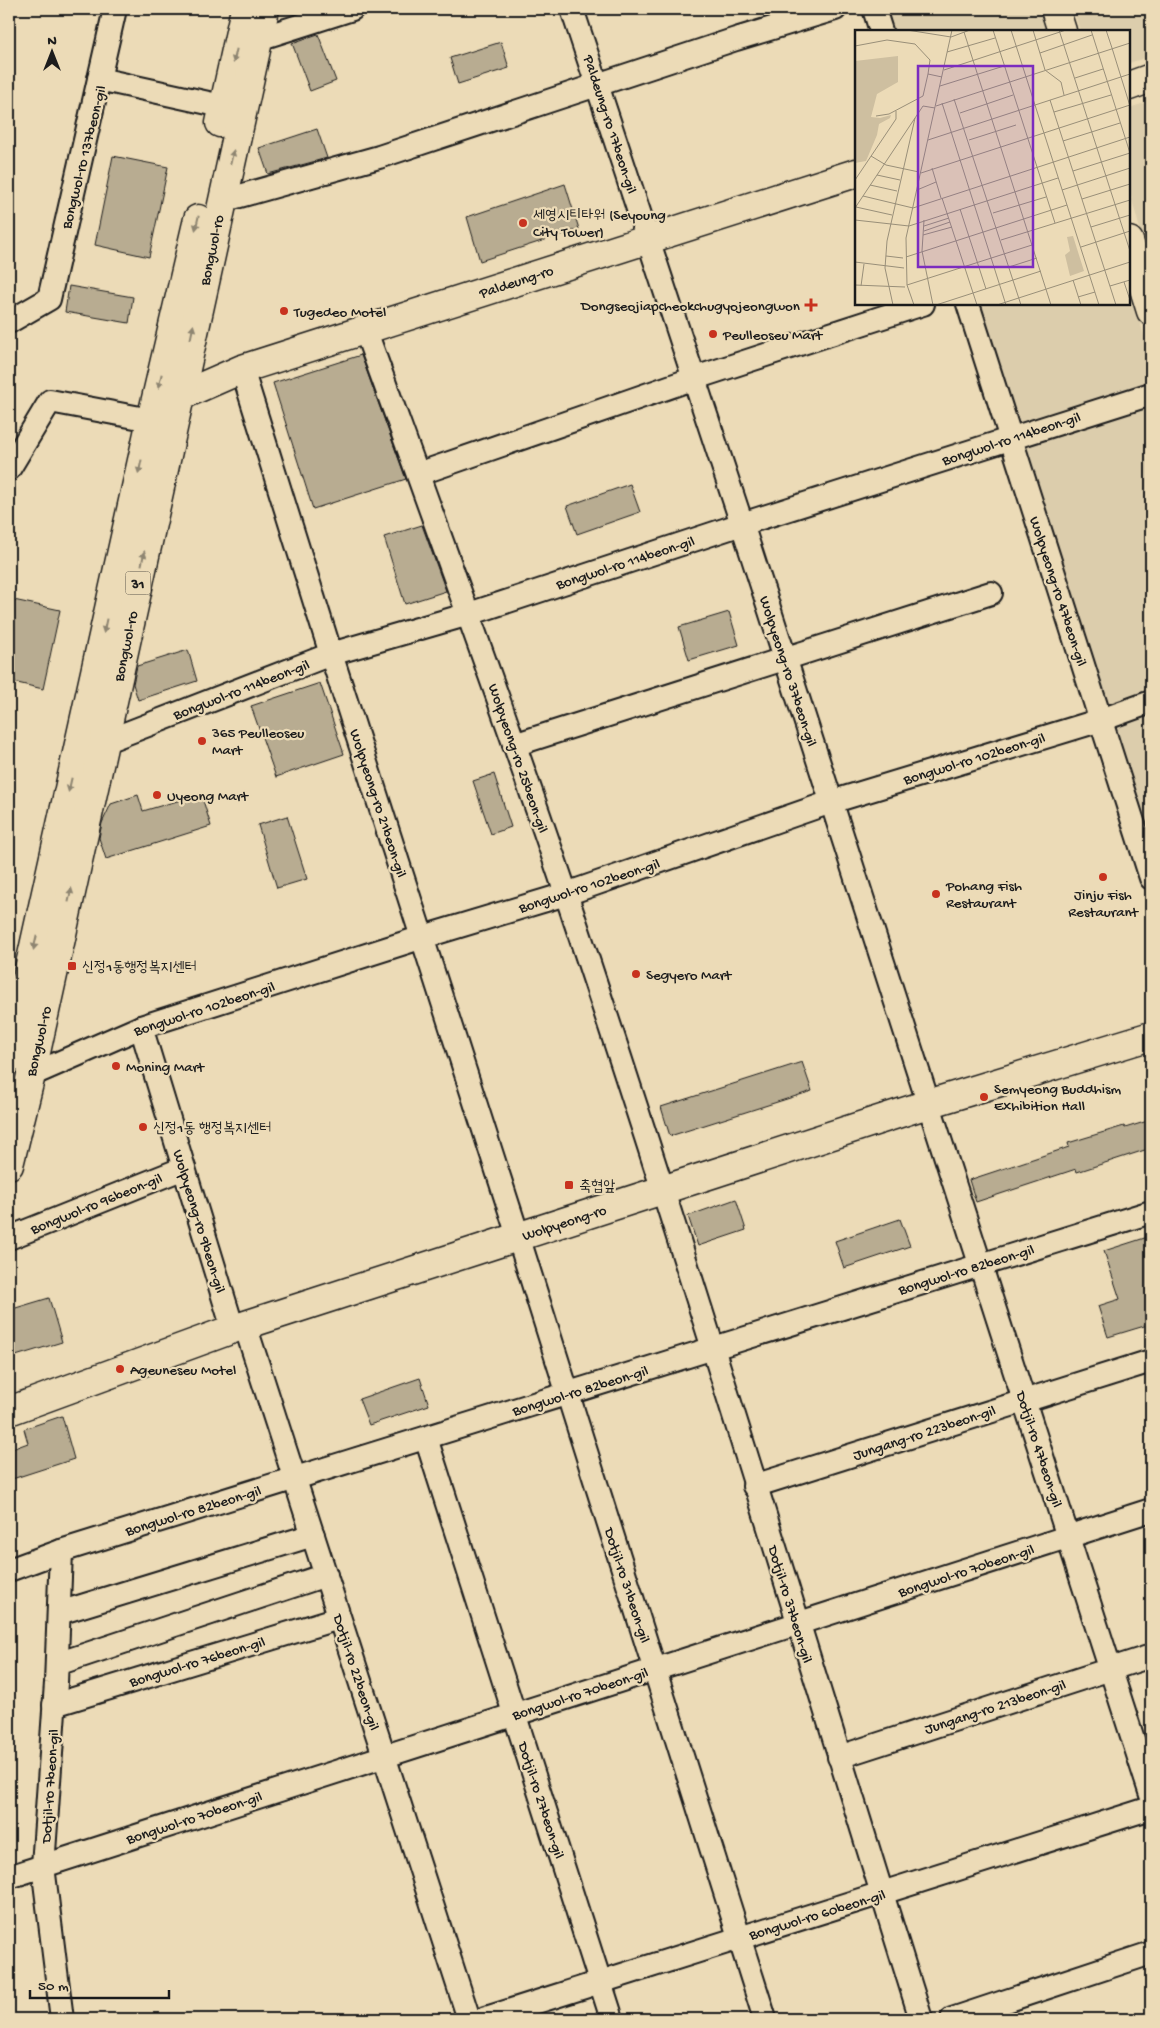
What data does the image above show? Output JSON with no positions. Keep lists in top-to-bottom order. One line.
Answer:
{"streets":{"main road":["Bongwol-ro","Paldeung-ro","31","Wolpyeong-ro"],"street":["Paldeung-ro 17beon-gil","Bongwol-ro 137beon-gil","Bongwol-ro 114beon-gil","Wolpyeong-ro 47beon-gil","Wolpyeong-ro 37beon-gil","Wolpyeong-ro 25beon-gil","Bongwol-ro 102beon-gil","Wolpyeong-ro 21beon-gil","Bongwol-ro 96beon-gil","Wolpyeong-ro 9beon-gil","Bongwol-ro 82beon-gil","Jungang-ro 223beon-gil","Dotjil-ro 47beon-gil","Bongwol-ro 70beon-gil","Dotjil-ro 31beon-gil","Dotjil-ro 37beon-gil","Bongwol-ro 76beon-gil","Dotjil-ro 22beon-gil","Jungang-ro 213beon-gil","Dotjil-ro 7beon-gil","Dotjil-ro 27beon-gil","Bongwol-ro 60beon-gil"]},"crossings":[["Paldeung-ro 17beon-gil","Paldeung-ro"],["Paldeung-ro 17beon-gil","Wolpyeong-ro 37beon-gil"],["Bongwol-ro 137beon-gil","Bongwol-ro"],["Bongwol-ro","Paldeung-ro"],["Bongwol-ro","Bongwol-ro 114beon-gil"],["Bongwol-ro","Bongwol-ro 102beon-gil"],["Paldeung-ro","Wolpyeong-ro 37beon-gil"],["Paldeung-ro","Wolpyeong-ro 25beon-gil"],["Paldeung-ro","Wolpyeong-ro 21beon-gil"],["Bongwol-ro 114beon-gil","Wolpyeong-ro 47beon-gil"],["Bongwol-ro 114beon-gil","Wolpyeong-ro 37beon-gil"],["Bongwol-ro 114beon-gil","Wolpyeong-ro 25beon-gil"],["Bongwol-ro 114beon-gil","Wolpyeong-ro 21beon-gil"],["Wolpyeong-ro 47beon-gil","Bongwol-ro 102beon-gil"],["Wolpyeong-ro 37beon-gil","Bongwol-ro 102beon-gil"],["Wolpyeong-ro 37beon-gil","Wolpyeong-ro"],["Wolpyeong-ro 37beon-gil","Dotjil-ro 47beon-gil"],["Wolpyeong-ro 25beon-gil","Bongwol-ro 102beon-gil"],["Wolpyeong-ro 25beon-gil","Wolpyeong-ro"],["Wolpyeong-ro 25beon-gil","Dotjil-ro 37beon-gil"],["Bongwol-ro 102beon-gil","Wolpyeong-ro 21beon-gil"],["Bongwol-ro 102beon-gil","Wolpyeong-ro 9beon-gil"],["Wolpyeong-ro 21beon-gil","Wolpyeong-ro"],["Wolpyeong-ro 21beon-gil","Dotjil-ro 31beon-gil"],["Bongwol-ro 96beon-gil","Wolpyeong-ro 9beon-gil"],["Wolpyeong-ro 9beon-gil","Wolpyeong-ro"],["Wolpyeong-ro 9beon-gil","Dotjil-ro 22beon-gil"],["Wolpyeong-ro","Dotjil-ro 47beon-gil"],["Wolpyeong-ro","Dotjil-ro 31beon-gil"],["Wolpyeong-ro","Dotjil-ro 37beon-gil"],["Wolpyeong-ro","Dotjil-ro 22beon-gil"],["Bongwol-ro 82beon-gil","Dotjil-ro 47beon-gil"],["Bongwol-ro 82beon-gil","Dotjil-ro 31beon-gil"],["Bongwol-ro 82beon-gil","Dotjil-ro 37beon-gil"],["Bongwol-ro 82beon-gil","Dotjil-ro 22beon-gil"],["Bongwol-ro 82beon-gil","Dotjil-ro 7beon-gil"],["Bongwol-ro 82beon-gil","Dotjil-ro 27beon-gil"],["Jungang-ro 223beon-gil","Dotjil-ro 47beon-gil"],["Jungang-ro 223beon-gil","Dotjil-ro 37beon-gil"],["Dotjil-ro 47beon-gil","Bongwol-ro 70beon-gil"],["Dotjil-ro 47beon-gil","Jungang-ro 213beon-gil"],["Bongwol-ro 70beon-gil","Dotjil-ro 31beon-gil"],["Bongwol-ro 70beon-gil","Dotjil-ro 37beon-gil"],["Bongwol-ro 70beon-gil","Dotjil-ro 22beon-gil"],["Bongwol-ro 70beon-gil","Dotjil-ro 7beon-gil"],["Bongwol-ro 70beon-gil","Dotjil-ro 27beon-gil"],["Dotjil-ro 31beon-gil","Bongwol-ro 60beon-gil"],["Dotjil-ro 37beon-gil","Jungang-ro 213beon-gil"],["Dotjil-ro 37beon-gil","Bongwol-ro 60beon-gil"],["Bongwol-ro 76beon-gil","Dotjil-ro 22beon-gil"],["Bongwol-ro 76beon-gil","Dotjil-ro 7beon-gil"],["Dotjil-ro 27beon-gil","Bongwol-ro 60beon-gil"]],"places":{"other":["세영시티타워 (Seyoung City Tower)","Tugedeo Motel","Peulleoseu Mart","365 Peulleoseu Mart","Uyeong Mart","Jinju Fish Restaurant","Pohang Fish Restaurant","Segyero Mart","Moning Mart","Semyeong Buddhism Exhibition Hall","신정1동 행정복지센터","Ageuneseu Motel"],"health":["Dongseojiapcheokchugyojeongwon"],"transit":["신정1동행정복지센터","축협앞"]},"scale_bar":"50 m","north":"top"}
